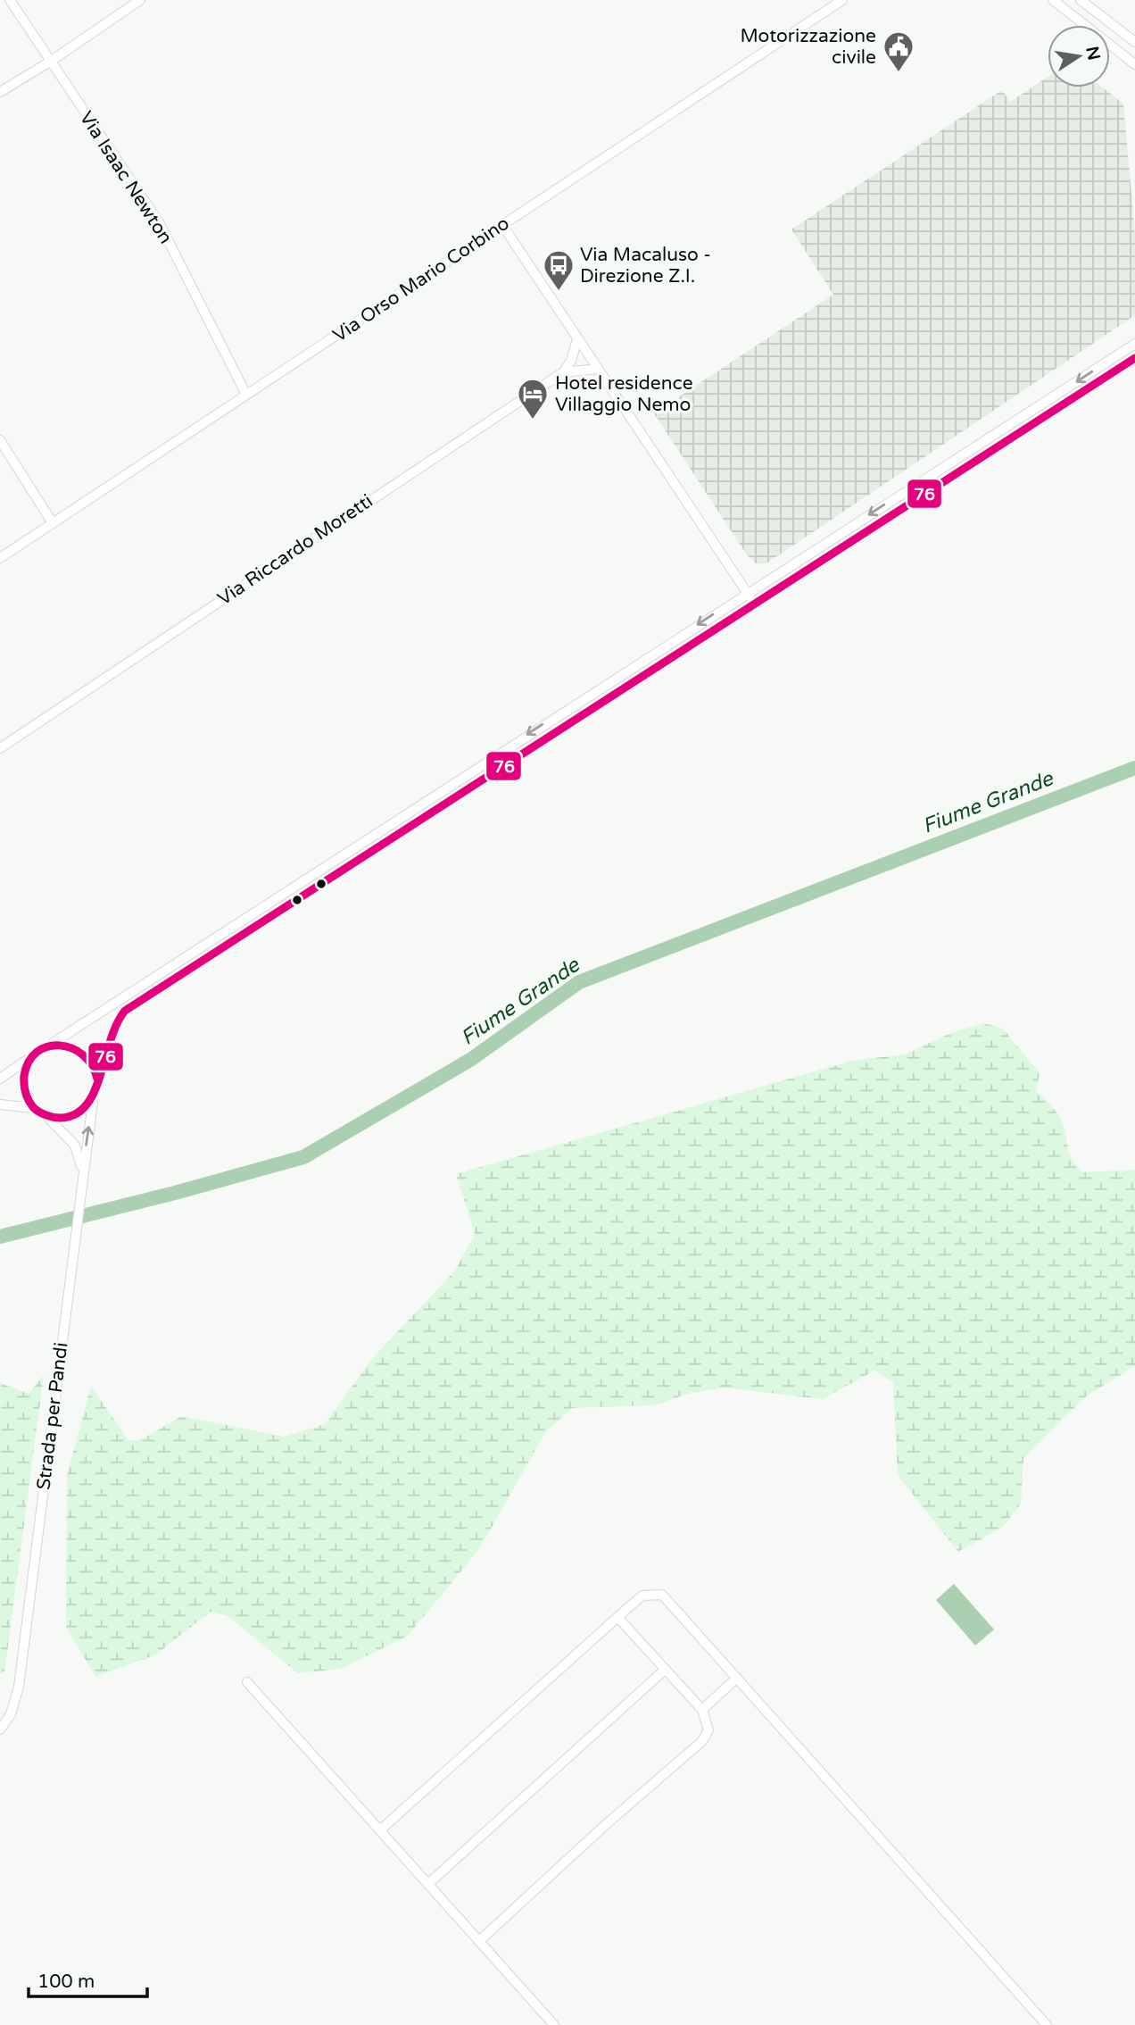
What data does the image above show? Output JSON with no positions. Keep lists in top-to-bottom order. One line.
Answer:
{"streets":{"street":["Via Isaac Newton","Via Orso Mario Corbino","Via Riccardo Moretti","Strada per Pandi"]},"crossings":[["Via Isaac Newton","Via Orso Mario Corbino"]],"water":["Fiume Grande"],"places":{"public building":["Motorizzazione civile"],"bus stop":["Via Macaluso - Direzione Z.I."],"hotel":["Hotel residence Villaggio Nemo"]},"lines":["transit line 76"],"scale_bar":"100 m","north":"right"}
